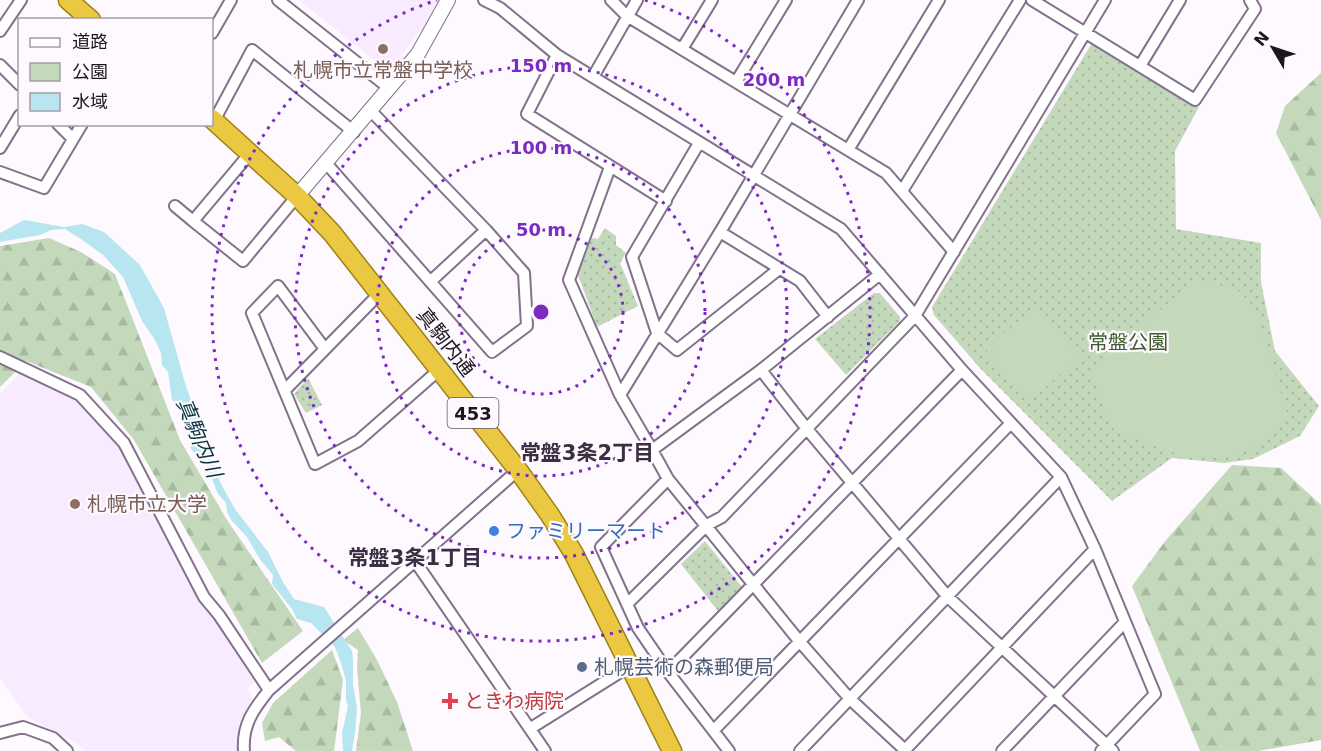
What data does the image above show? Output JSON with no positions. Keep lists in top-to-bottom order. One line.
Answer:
{"streets":{"highway":["真駒内通","453"]},"districts":["常盤3条2丁目","常盤3条1丁目"],"water":["真駒内川"],"parks":["常盤公園"],"places":{"other":["札幌市立常盤中学校","札幌市立大学","ファミリーマート","札幌芸術の森郵便局"],"health":["ときわ病院"]},"legend":["道路","公園","水域"],"north":"top left","rings":["150 m","200 m","100 m","50 m"]}
